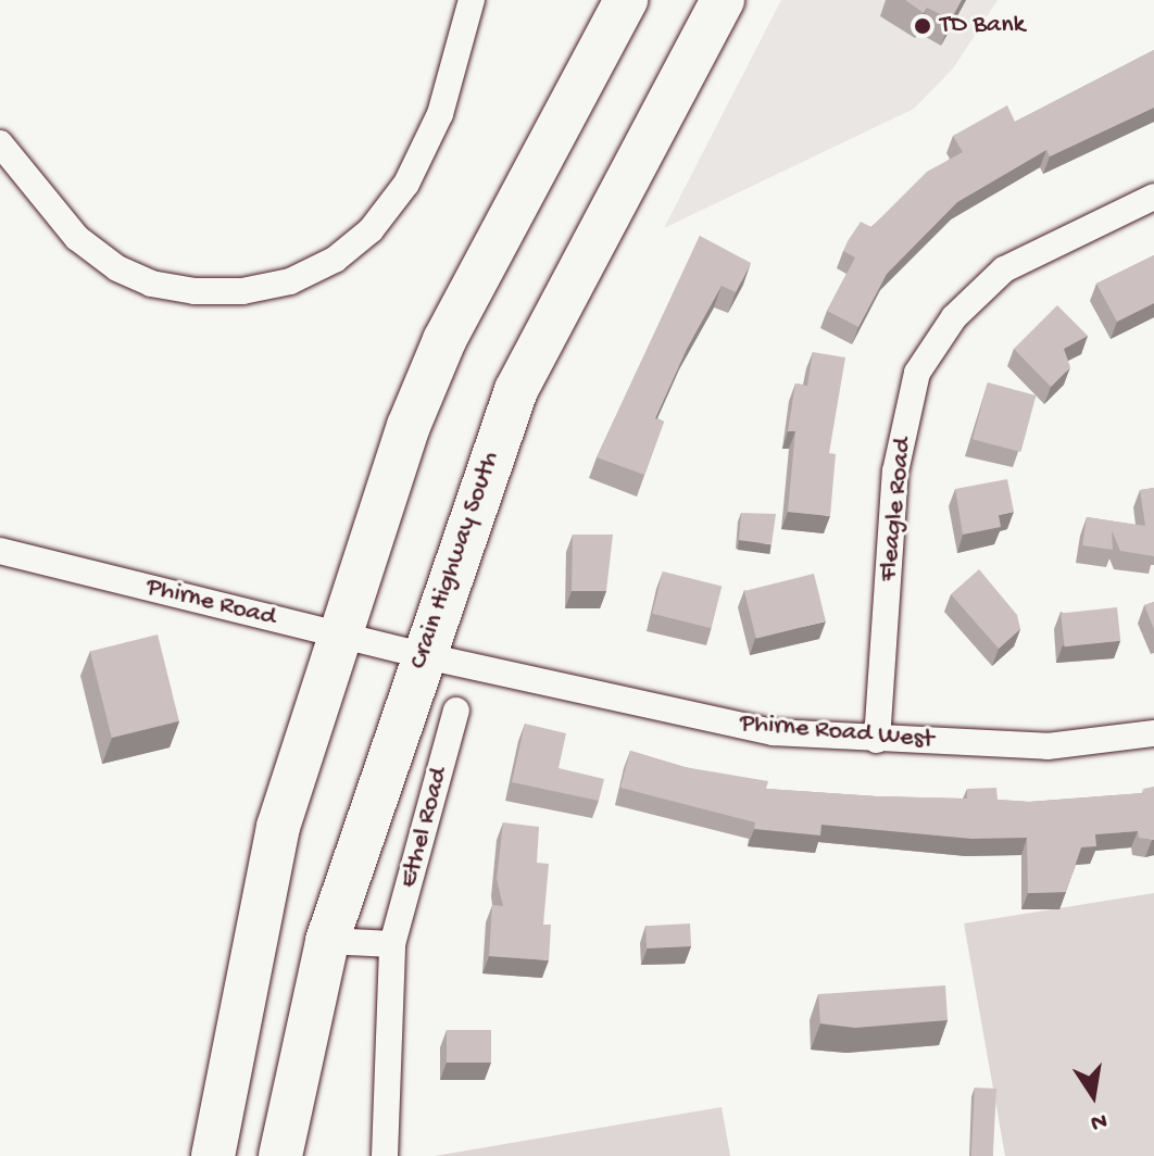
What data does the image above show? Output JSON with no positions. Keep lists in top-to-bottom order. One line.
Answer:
{"streets":{"main road":["Crain Highway South"],"street":["Fleagle Road","Phirne Road","Phirne Road West","Ethel Road"]},"crossings":[["Fleagle Road","Phirne Road West"],["Crain Highway South","Phirne Road"],["Crain Highway South","Phirne Road West"],["Phirne Road","Phirne Road West"]],"places":["TD Bank"],"north":"bottom"}
